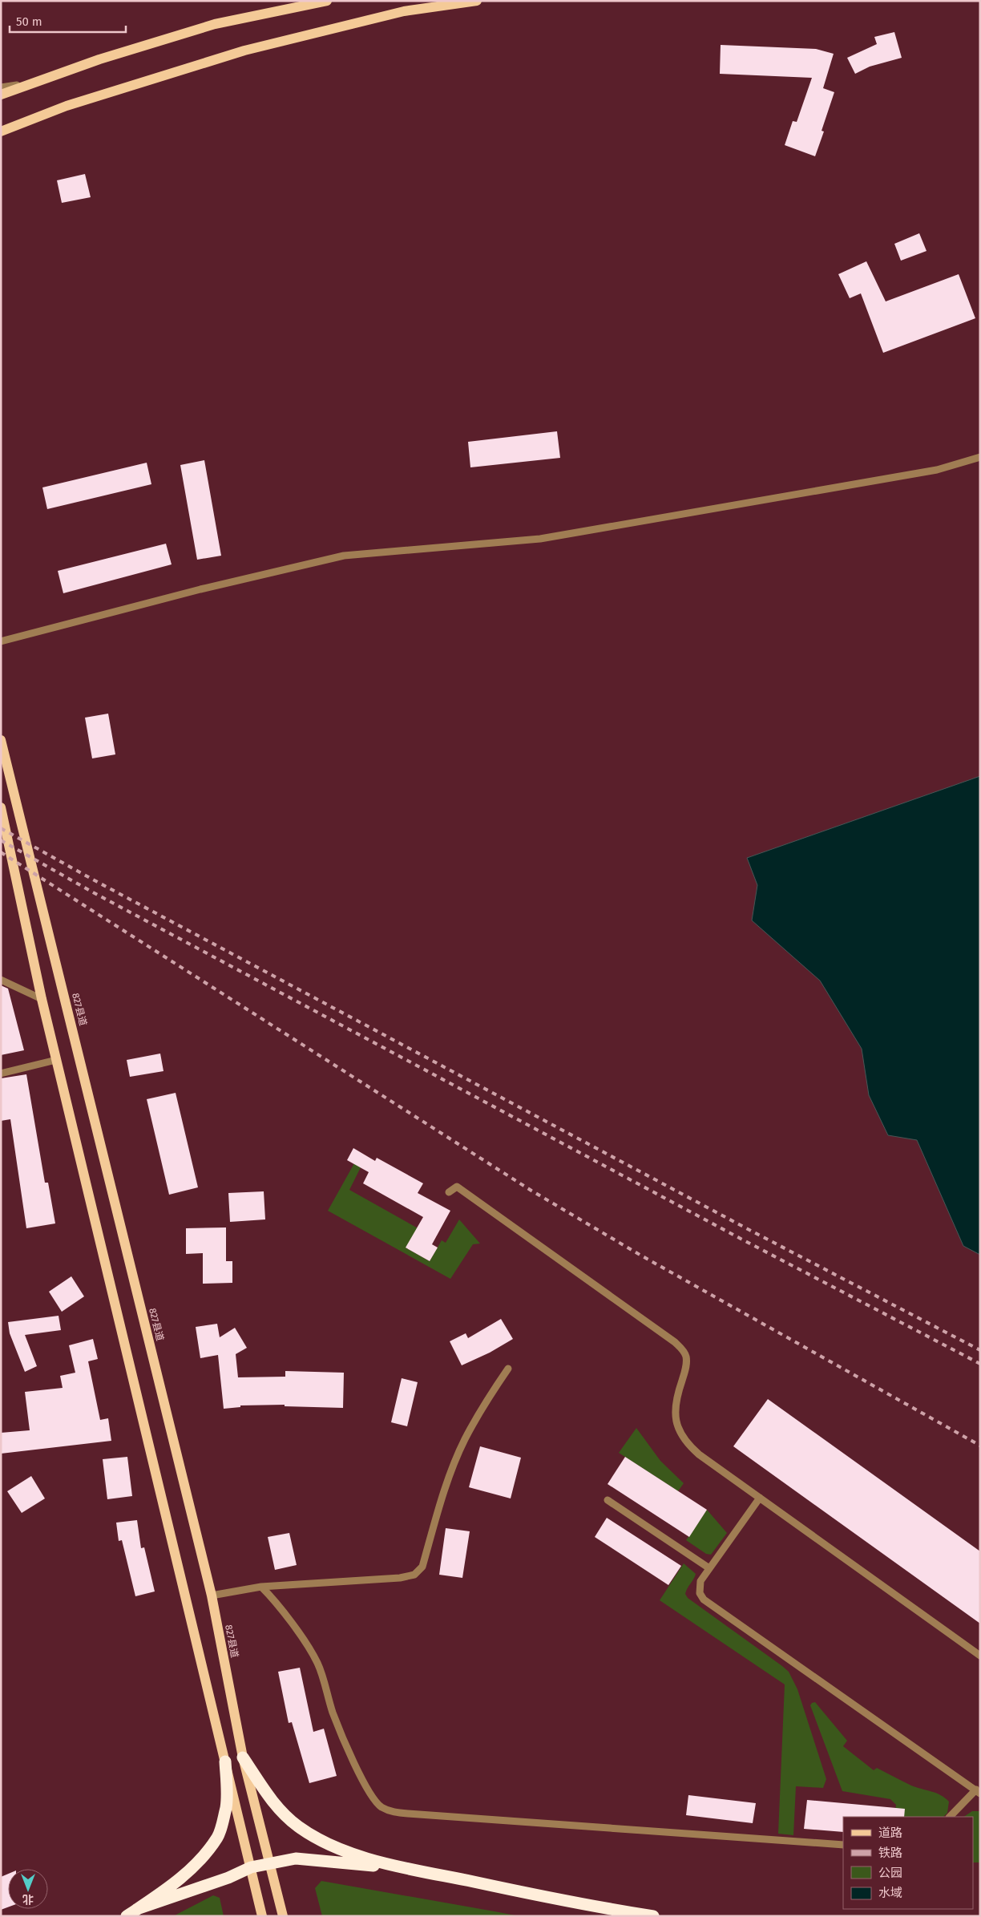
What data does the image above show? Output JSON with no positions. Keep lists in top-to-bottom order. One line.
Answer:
{"streets":{"main road":["827县道"]},"legend":["道路","铁路","公园","水域"],"scale_bar":"50 m","north":"bottom"}
